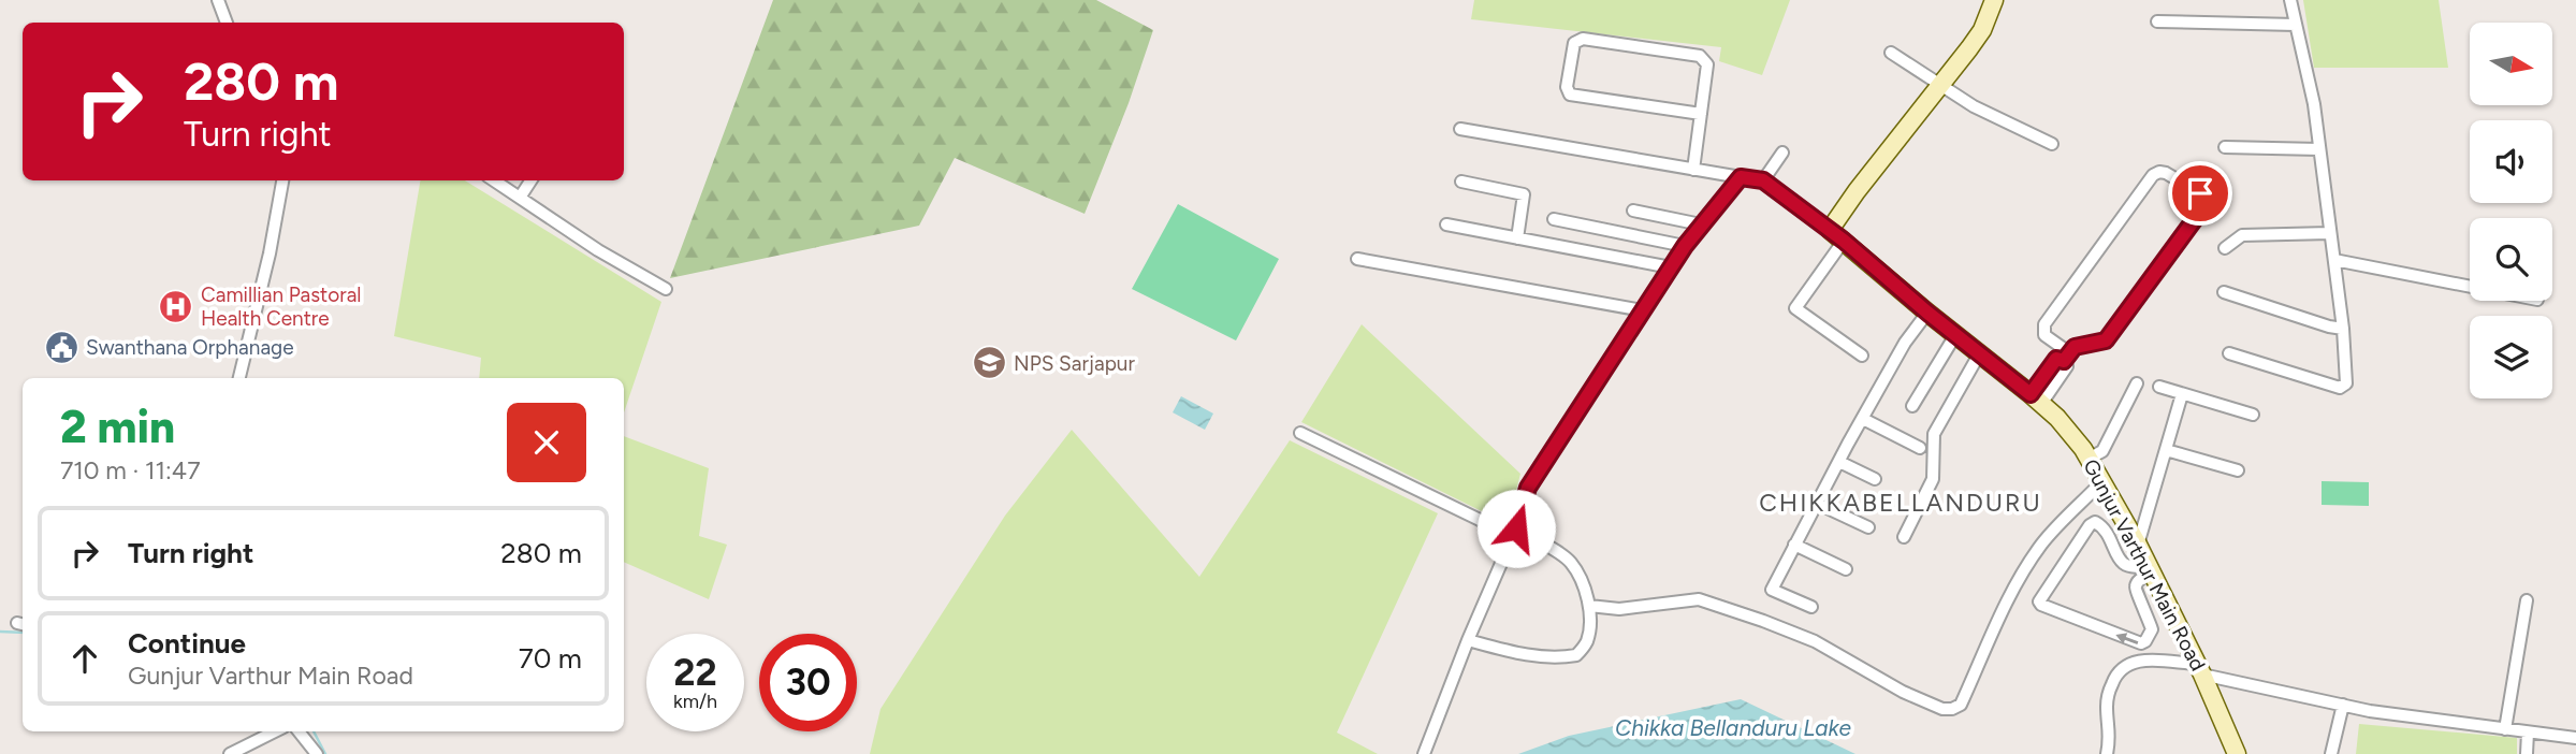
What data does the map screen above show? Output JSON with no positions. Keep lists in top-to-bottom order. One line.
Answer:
{"streets":{"main road":["Gunjur Varthur Main Road"]},"districts":["CHIKKABELLANDURU"],"water":["Chikka Bellanduru Lake"],"places":{"hospital":["Camillian Pastoral Health Centre"],"public building":["Swanthana Orphanage"],"school or university":["NPS Sarjapur"]},"north":"right","page":{"turn":["280 m","Turn right"],"heading":["2 min","710 m · 11:47"],"list":[{"name":"Turn right","value":"280 m"},{"name":"Continue","note":"Gunjur Varthur Main Road","value":"70 m"}],"speed":"22 km/h","limit":"30"}}
